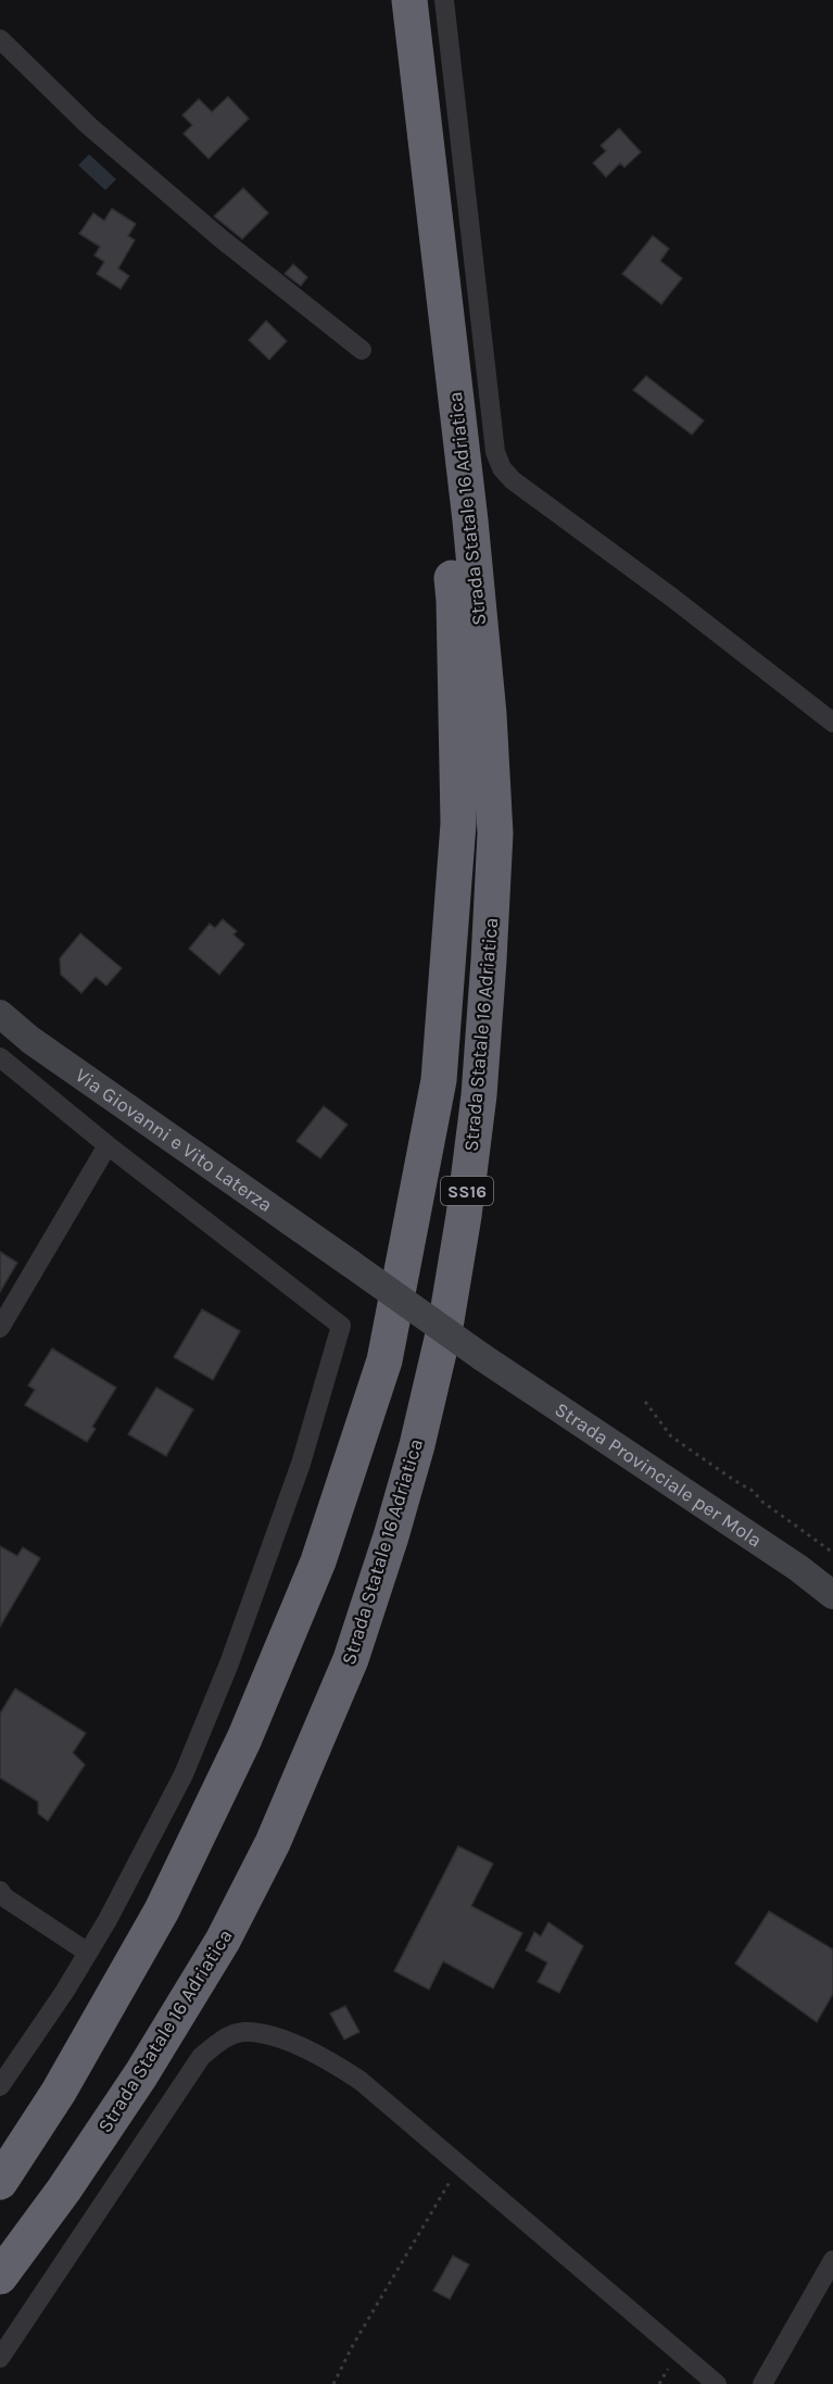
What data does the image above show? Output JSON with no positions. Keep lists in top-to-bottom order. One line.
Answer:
{"streets":{"highway":["Strada Statale 16 Adriatica","SS16"],"street":["Via Giovanni e Vito Laterza","Strada Provinciale per Mola"]},"crossings":[["Via Giovanni e Vito Laterza","Strada Provinciale per Mola"]]}
